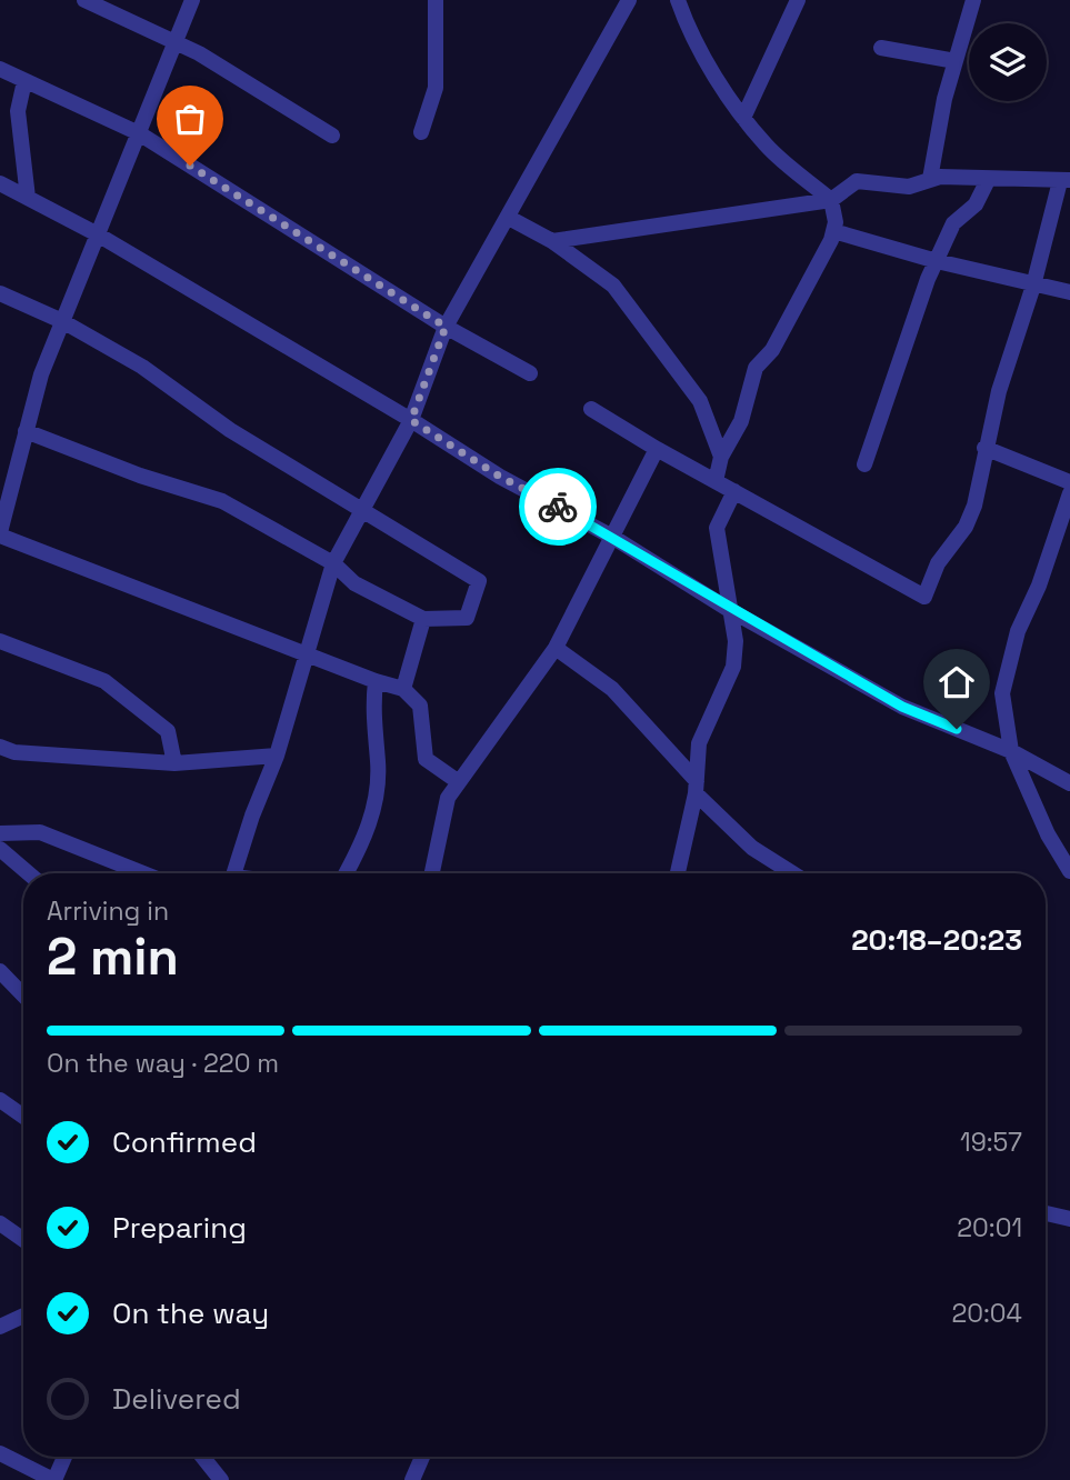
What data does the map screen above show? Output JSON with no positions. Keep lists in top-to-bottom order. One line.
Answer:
{"page":{"heading":["2 min","Arriving in","20:18–20:23"],"bar":"On the way · 220 m","list":[["Confirmed","19:57"],["Preparing","20:01"],["On the way","20:04"],"Delivered"]}}
